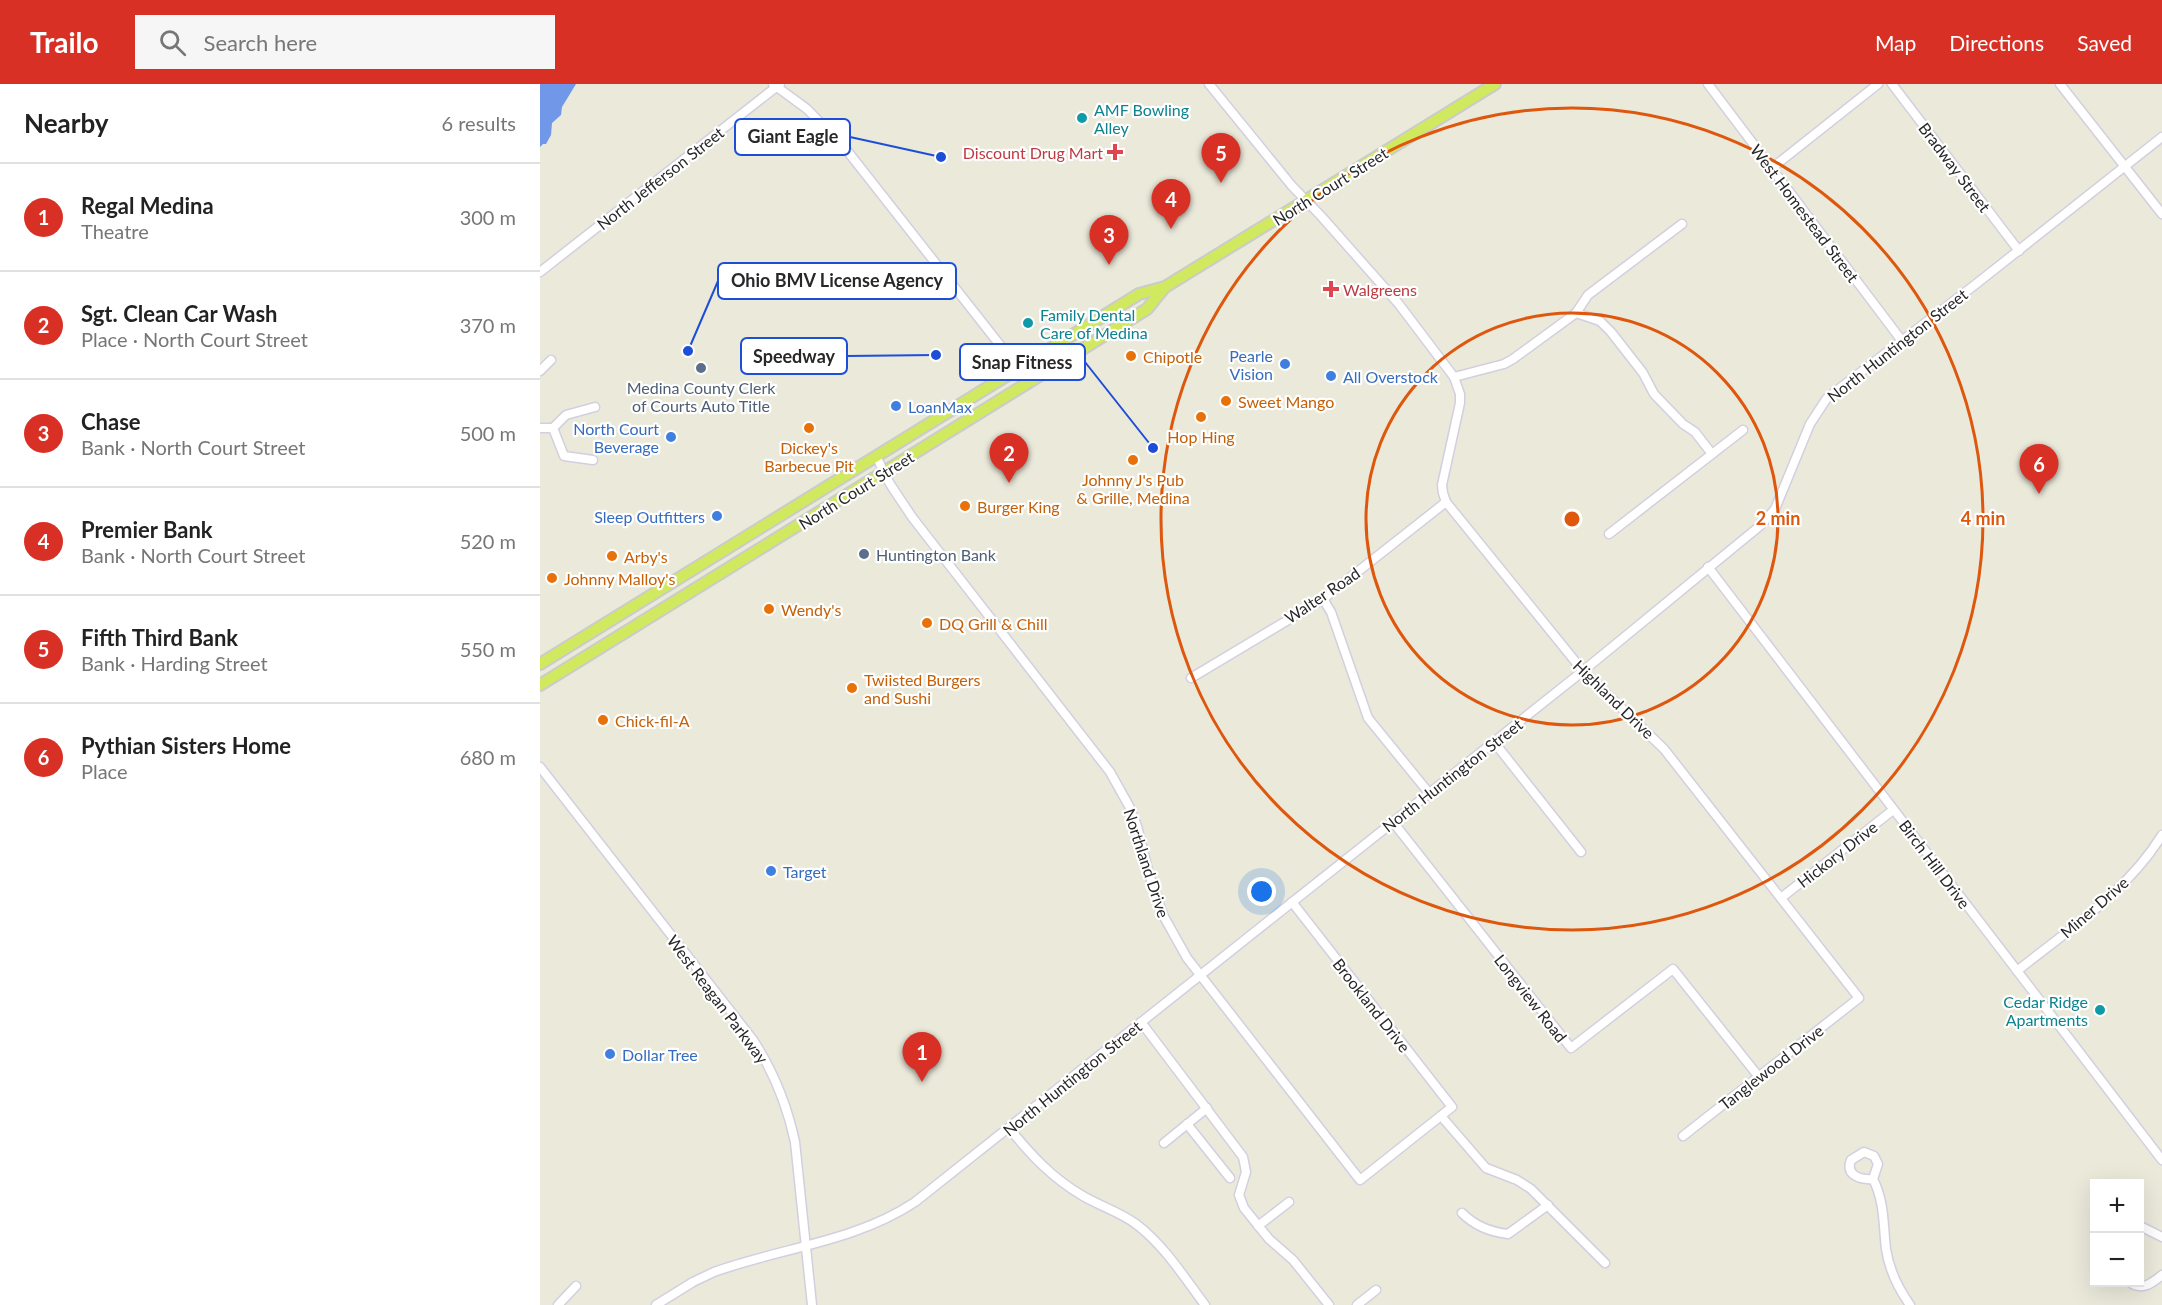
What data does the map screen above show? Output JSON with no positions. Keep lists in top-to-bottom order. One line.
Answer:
{"streets":{"main road":["North Court Street"],"street":["Bradway Street","North Jefferson Street","West Homestead Street","North Huntington Street","Walter Road","Highland Drive","Hickory Drive","Northland Drive","Birch Hill Drive","Miner Drive","Longview Road","West Reagan Parkway","Brookland Drive","Tanglewood Drive"]},"crossings":[["Bradway Street","North Huntington Street"],["North Court Street","Northland Drive"],["West Homestead Street","North Huntington Street"],["North Huntington Street","Highland Drive"],["North Huntington Street","Northland Drive"],["North Huntington Street","Birch Hill Drive"],["North Huntington Street","Longview Road"],["North Huntington Street","West Reagan Parkway"],["North Huntington Street","Brookland Drive"],["Walter Road","Highland Drive"],["Highland Drive","Hickory Drive"],["Highland Drive","Tanglewood Drive"],["Hickory Drive","Birch Hill Drive"],["Northland Drive","Brookland Drive"],["Birch Hill Drive","Miner Drive"],["Longview Road","Tanglewood Drive"]],"places":{"other":["AMF Bowling Alley","Giant Eagle","Family Dental Care of Medina","Ohio BMV License Agency","Speedway","Chipotle","Pearle Vision","Medina County Clerk of Courts Auto Title","All Overstock","Sweet Mango","LoanMax","Hop Hing","Dickey's Barbecue Pit","North Court Beverage","Snap Fitness","Johnny J's Pub & Grille, Medina","Burger King","Sleep Outfitters","Huntington Bank","Arby's","Johnny Malloy's","Wendy's","DQ Grill & Chill","Twiisted Burgers and Sushi","Chick-fil-A","Target","Cedar Ridge Apartments","Dollar Tree"],"health":["Discount Drug Mart","Walgreens"]},"page":{"header":"Trailo","search":"Search here","nav":["Map","Directions","Saved"],"heading":["Nearby","6 results"],"pins":["5","4","3","2","6","1"],"list":[{"mark":"1","name":"Regal Medina","note":"Theatre","value":"300 m"},{"mark":"2","name":"Sgt. Clean Car Wash","note":"Place · North Court Street","value":"370 m"},{"mark":"3","name":"Chase","note":"Bank · North Court Street","value":"500 m"},{"mark":"4","name":"Premier Bank","note":"Bank · North Court Street","value":"520 m"},{"mark":"5","name":"Fifth Third Bank","note":"Bank · Harding Street","value":"550 m"},{"mark":"6","name":"Pythian Sisters Home","note":"Place","value":"680 m"}],"map_buttons":["+","−"]},"rings":["2 min","4 min"]}
